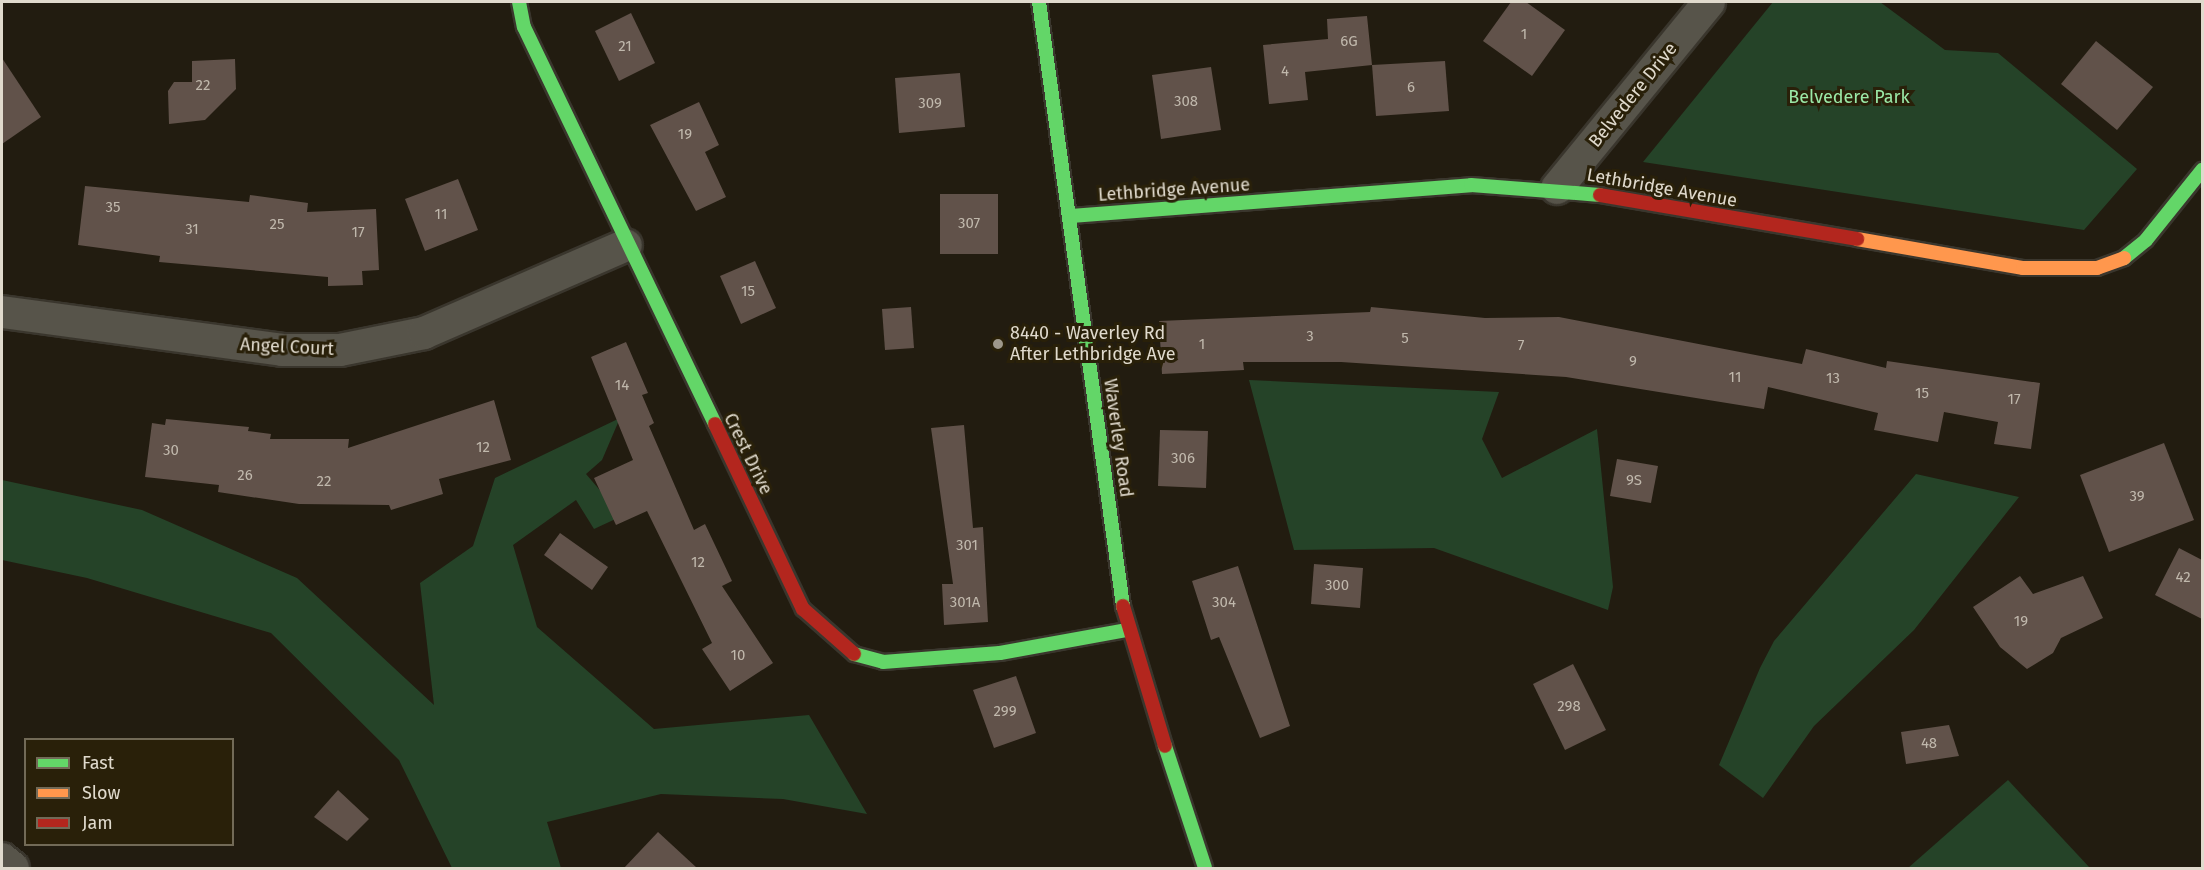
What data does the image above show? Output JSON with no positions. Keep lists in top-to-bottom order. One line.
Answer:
{"streets":{"street":["Belvedere Drive","Lethbridge Avenue","Angel Court","Waverley Road","Crest Drive"]},"crossings":[["Belvedere Drive","Lethbridge Avenue"],["Lethbridge Avenue","Waverley Road"],["Angel Court","Crest Drive"],["Waverley Road","Crest Drive"]],"parks":["Belvedere Park"],"places":["8440 - Waverley Rd After Lethbridge Ave"],"house_numbers":["1","6G","21","4","22","6","308","309","19","35","11","307","25","31","17","15","3","5","1","7","9","11","13","14","15","17","12","30","306","26","9S","22","39","301","12","42","300","301A","304","19","10","298","299","48"],"legend":["Fast","Slow","Jam"]}
